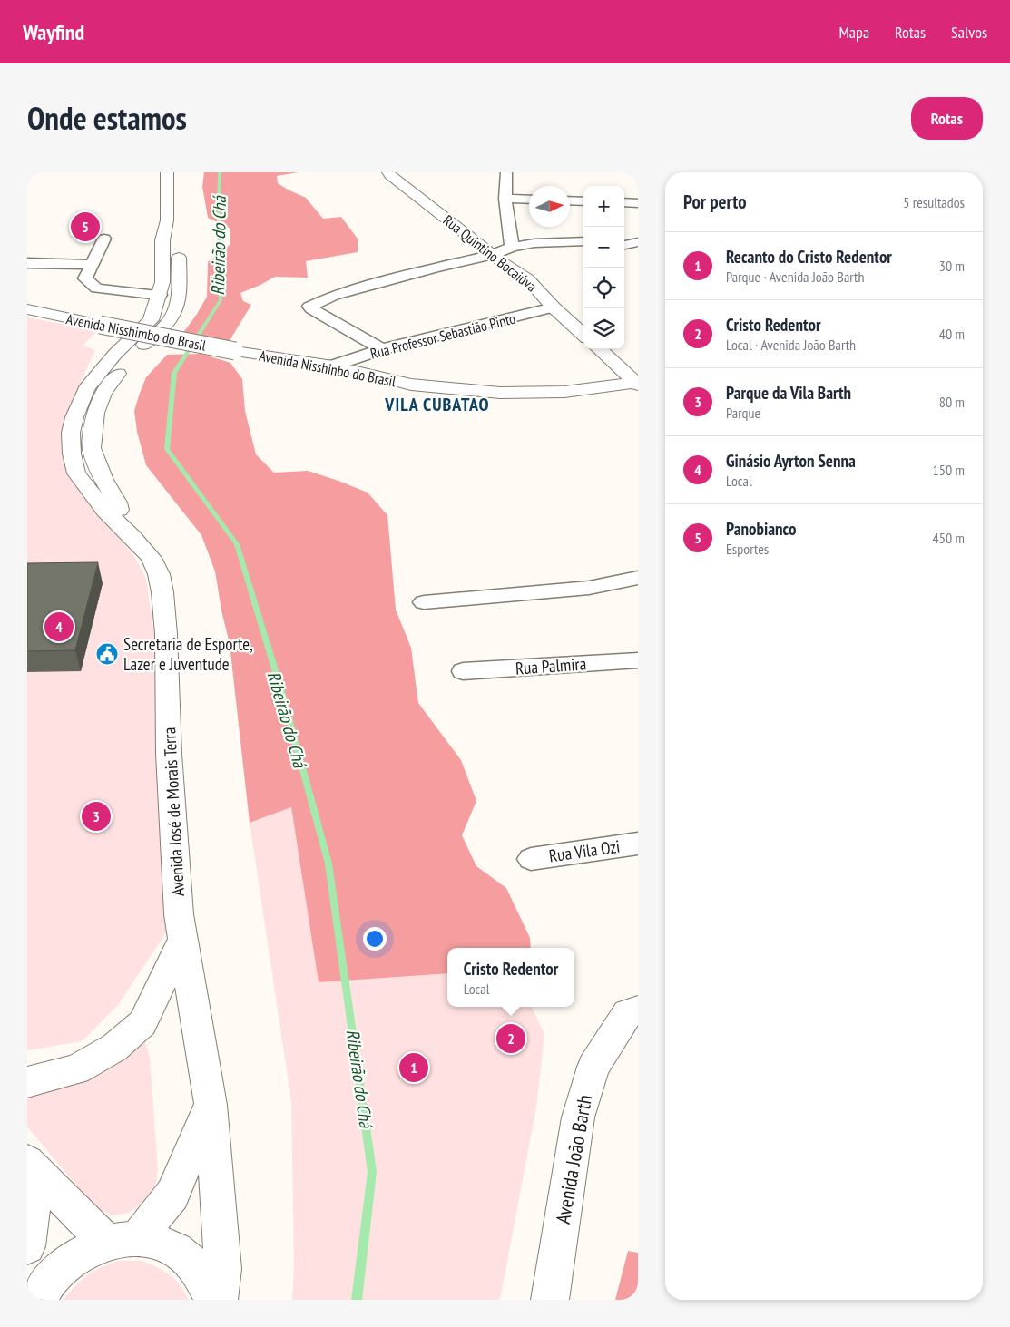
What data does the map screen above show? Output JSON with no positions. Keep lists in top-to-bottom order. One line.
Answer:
{"streets":{"main road":["Rua Quintino Bocaiúva","Avenida Nisshimbo do Brasil","Avenida Nisshinbo do Brasil","Avenida José de Morais Terra","Avenida João Barth"],"street":["Rua Professor Sebastião Pinto","Rua Palmira","Rua Vila Ozi"]},"crossings":[["Rua Quintino Bocaiúva","Rua Professor Sebastião Pinto"],["Avenida Nisshimbo do Brasil","Avenida Nisshinbo do Brasil"],["Rua Professor Sebastião Pinto","Avenida Nisshinbo do Brasil"]],"districts":["VILA CUBATAO"],"water":["Ribeirão do Chá"],"places":{"public building":["Secretaria de Esporte, Lazer e Juventude"]},"north":"right","page":{"header":"Wayfind","nav":["Mapa","Rotas","Salvos"],"title":"Onde estamos","buttons":"Rotas","heading":["Por perto","5 resultados"],"map_buttons":["+","−"],"pins":["5","4","3","2","1"],"list":[{"mark":"1","name":"Recanto do Cristo Redentor","note":"Parque · Avenida João Barth","value":"30 m"},{"mark":"2","name":"Cristo Redentor","note":"Local · Avenida João Barth","value":"40 m"},{"mark":"3","name":"Parque da Vila Barth","note":"Parque","value":"80 m"},{"mark":"4","name":"Ginásio Ayrton Senna","note":"Local","value":"150 m"},{"mark":"5","name":"Panobianco","note":"Esportes","value":"450 m"}],"popup":["Cristo Redentor","Local"]}}
